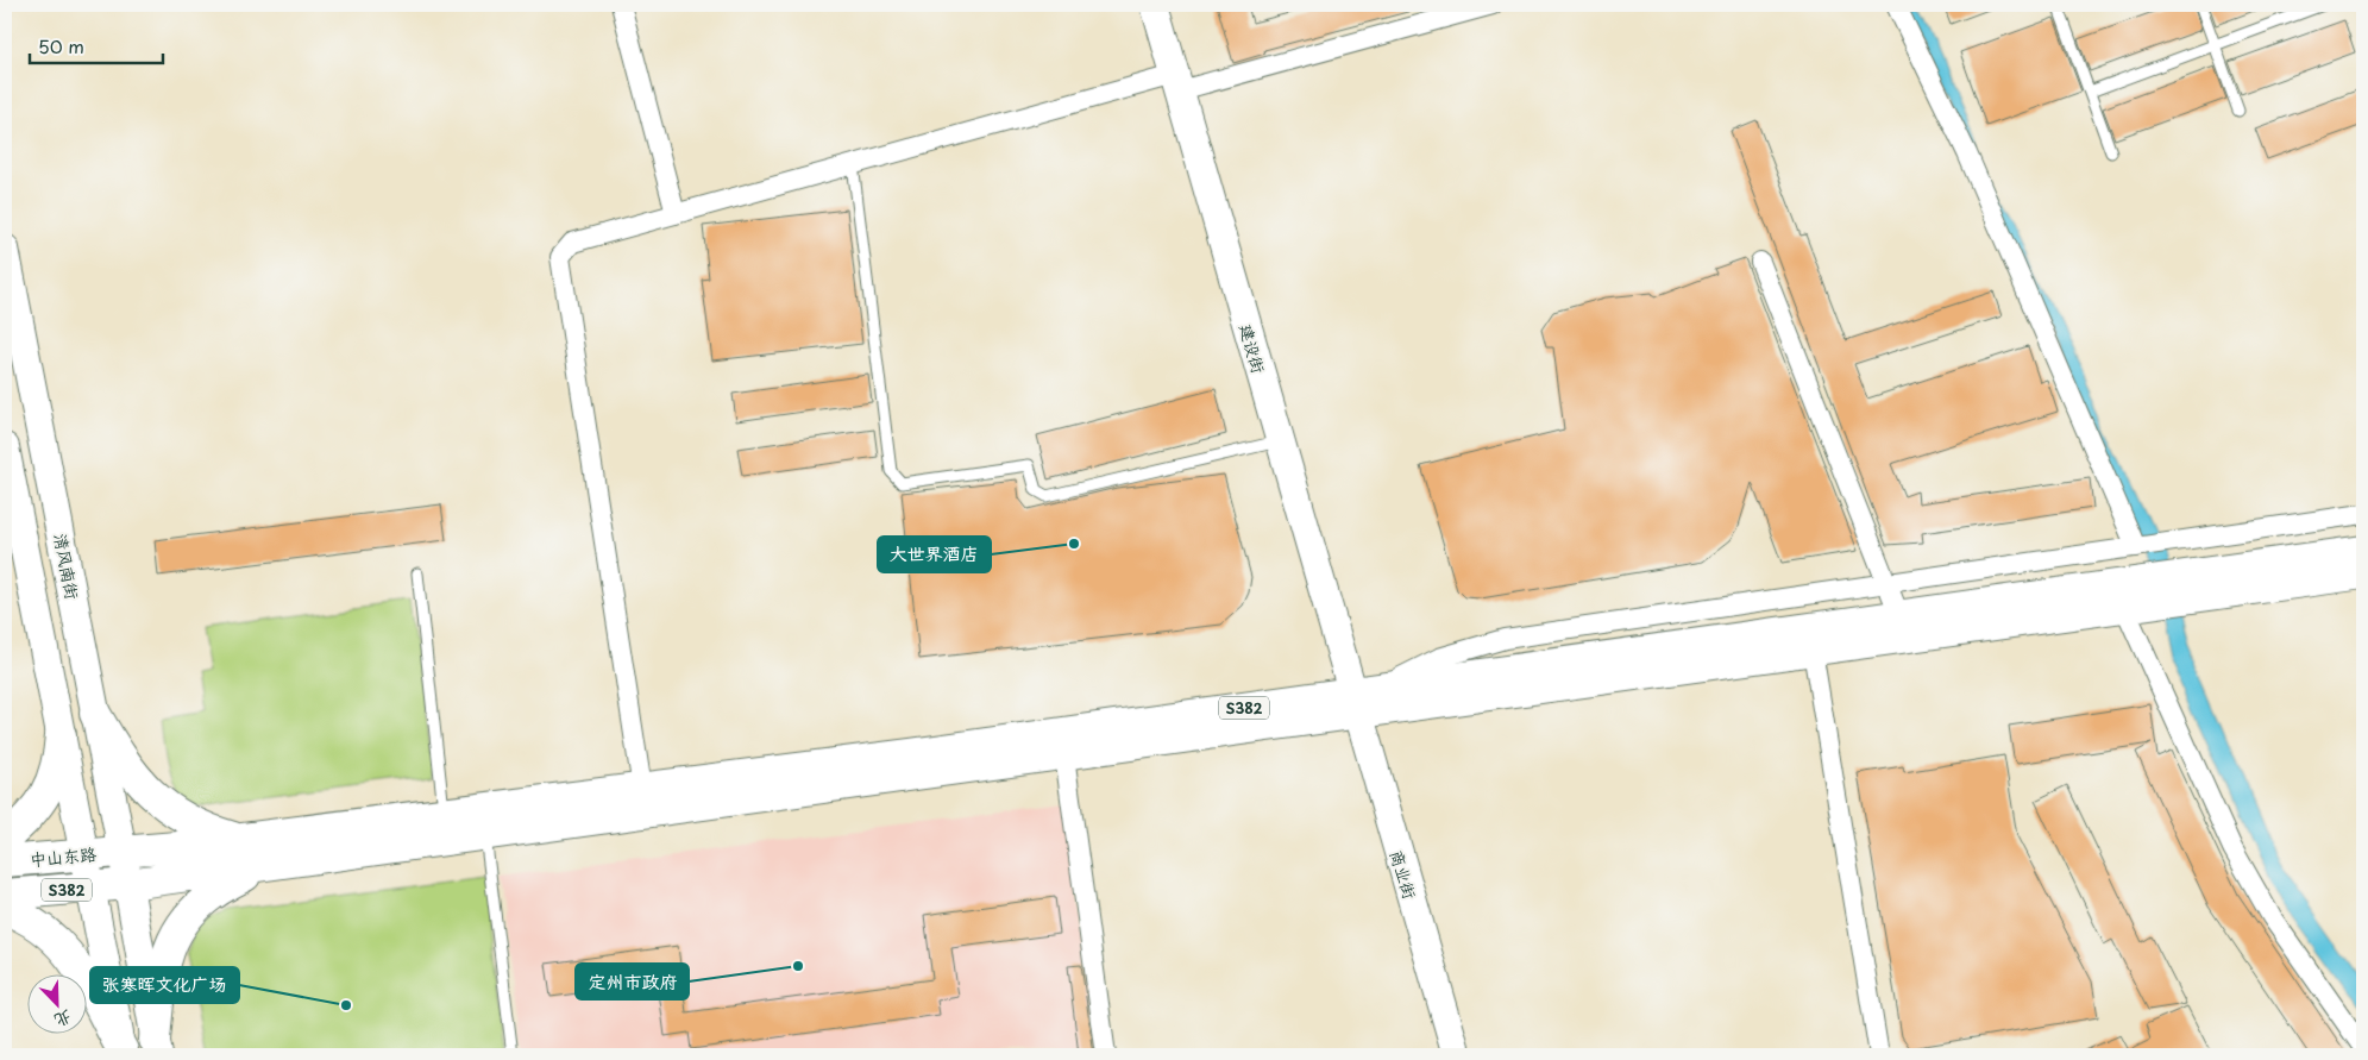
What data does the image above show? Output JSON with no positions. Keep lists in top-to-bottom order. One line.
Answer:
{"streets":{"main road":["建设街","清风南街","S382","中山东路","商业街"]},"crossings":[["建设街","S382"],["建设街","商业街"],["清风南街","S382"],["清风南街","中山东路"],["S382","中山东路"],["S382","商业街"]],"places":["大世界酒店","定州市政府","张寒晖文化广场"],"scale_bar":"50 m","north":"bottom right"}
